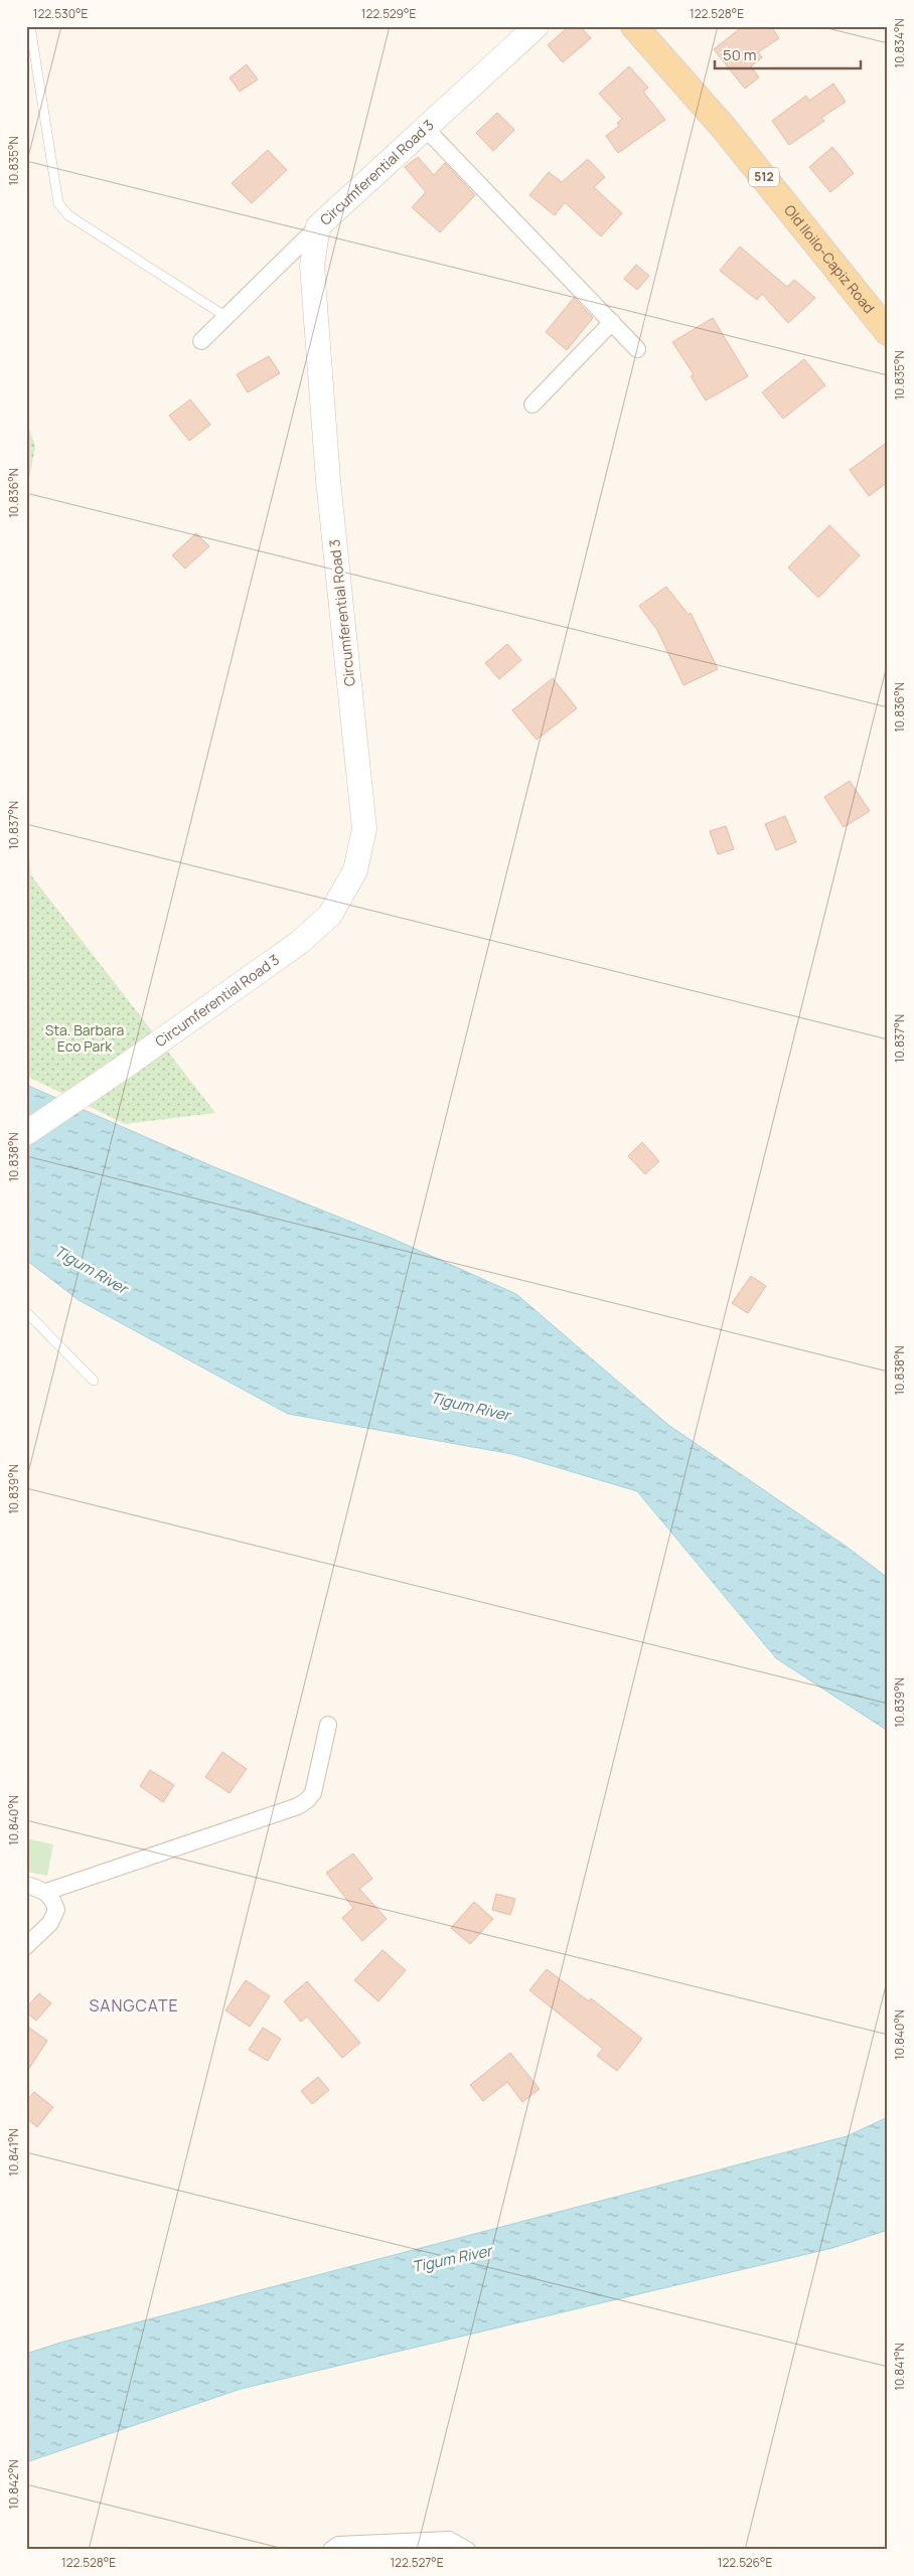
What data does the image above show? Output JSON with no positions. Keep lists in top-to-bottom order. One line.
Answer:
{"streets":{"main road":["Circumferential Road 3","512","Old Iloilo-Capiz Road"]},"districts":["SANGCATE"],"water":["Tigum River"],"parks":["Sta. Barbara Eco Park"],"scale_bar":"50 m","coordinates":["122.530°E","122.529°E","122.528°E","10.834°N","10.835°N","10.836°N","10.837°N","10.838°N","10.839°N","10.840°N","10.841°N","10.842°N","122.527°E","122.526°E"]}
